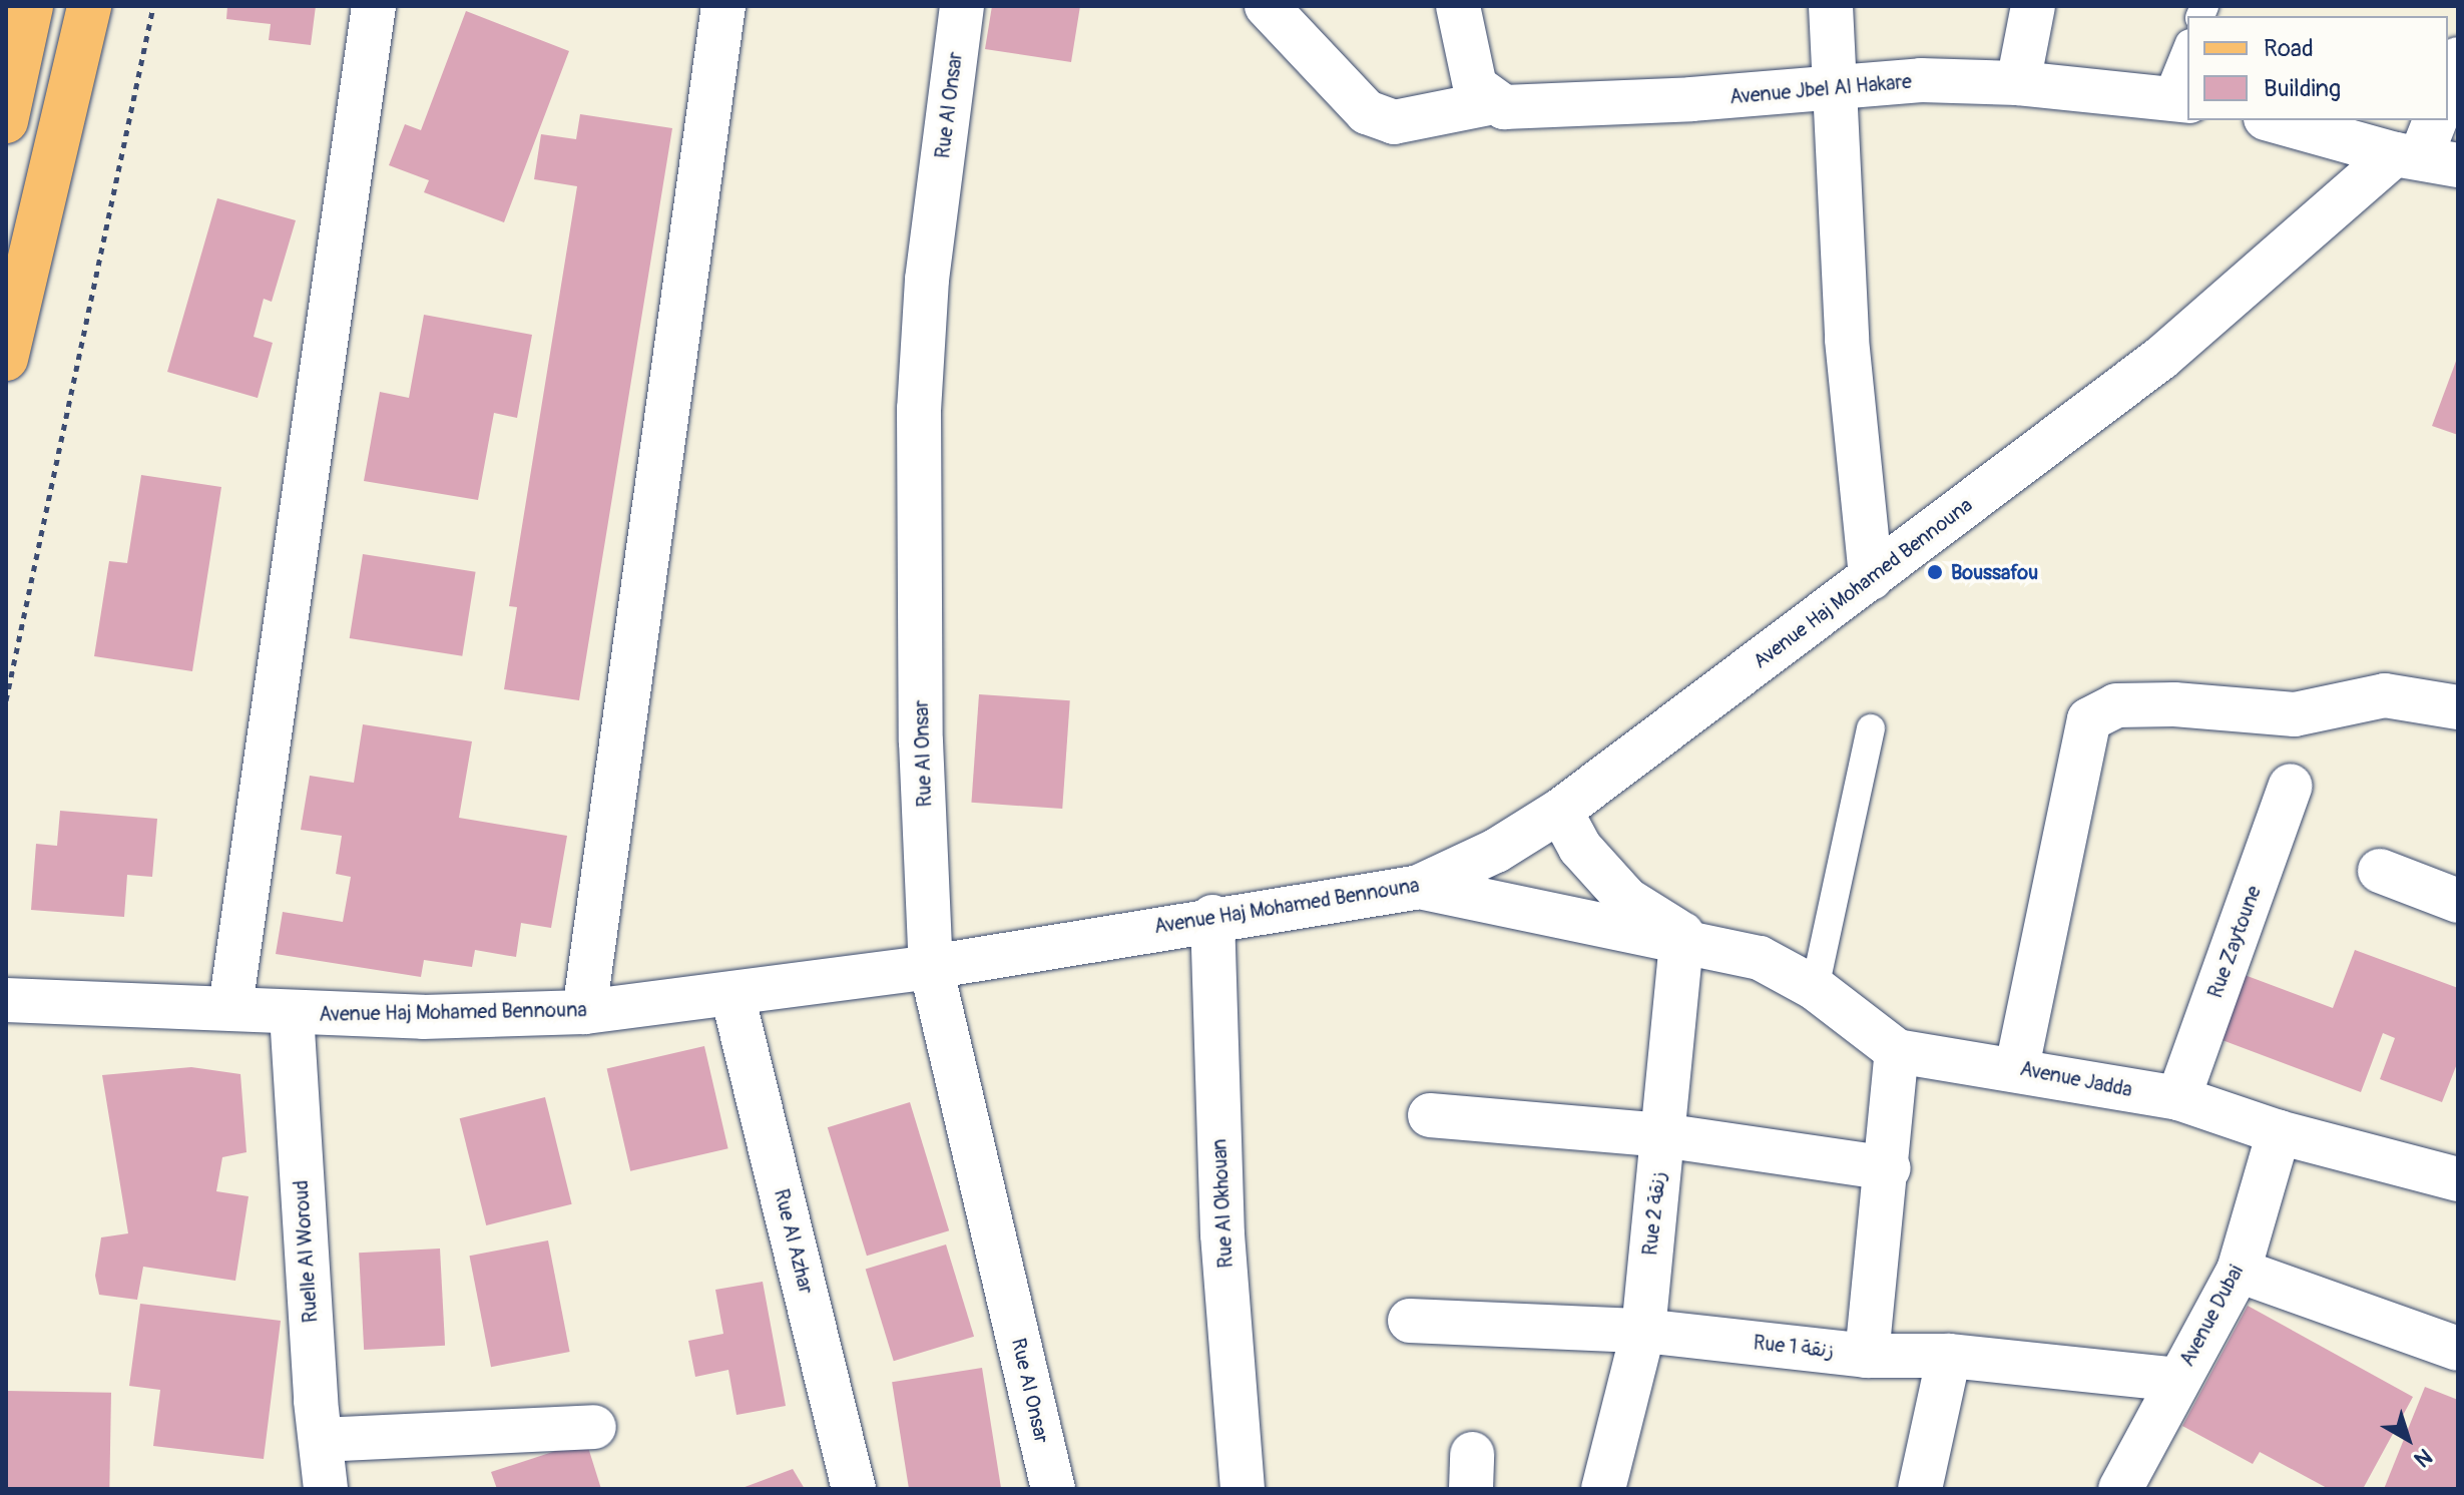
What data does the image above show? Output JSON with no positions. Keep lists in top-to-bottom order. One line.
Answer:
{"streets":{"street":["Avenue Jbel Al Hakare","Rue Al Onsar","Avenue Haj Mohamed Bennouna","Rue Zaytoune","Avenue Jadda","Rue Al Okhouan","Rue 2 زنقة","Rue Al Azhar","Ruelle Al Woroud","Avenue Dubai","Rue 1 زنقة"]},"crossings":[["Rue Al Onsar","Avenue Haj Mohamed Bennouna"],["Avenue Haj Mohamed Bennouna","Avenue Jadda"],["Avenue Haj Mohamed Bennouna","Rue Al Okhouan"],["Avenue Haj Mohamed Bennouna","Rue Al Azhar"],["Avenue Haj Mohamed Bennouna","Ruelle Al Woroud"],["Rue Zaytoune","Avenue Jadda"],["Avenue Jadda","Rue 2 زنقة"],["Avenue Jadda","Avenue Dubai"],["Rue 2 زنقة","Rue 1 زنقة"],["Avenue Dubai","Rue 1 زنقة"]],"places":["Boussafou"],"legend":["Road","Building"],"north":"bottom right"}
